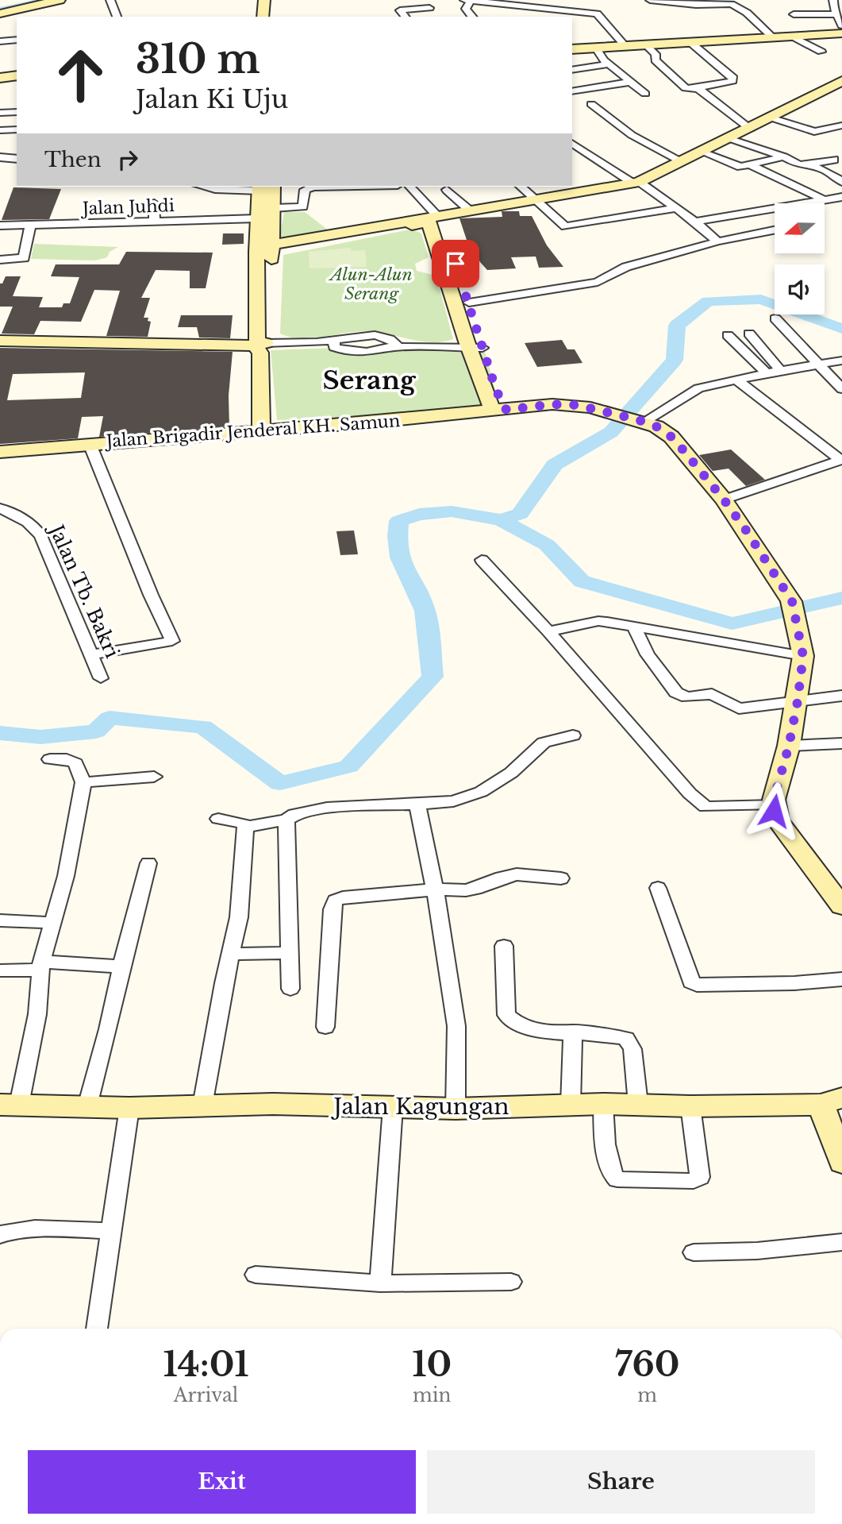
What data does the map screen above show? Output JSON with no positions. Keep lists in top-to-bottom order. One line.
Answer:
{"streets":{"main road":["Jalan Brigadir Jenderal KH. Samun","Jalan Kagungan"],"street":["Jalan Juhdi","Jalan Tb. Bakri"]},"districts":["Serang"],"parks":["Alun-Alun Serang"],"north":"left","page":{"turn":["310 m","Jalan Ki Uju"],"then":"Then","eta":["14:01","Arrival","10","min","760","m"],"buttons":["Exit","Share"]}}
